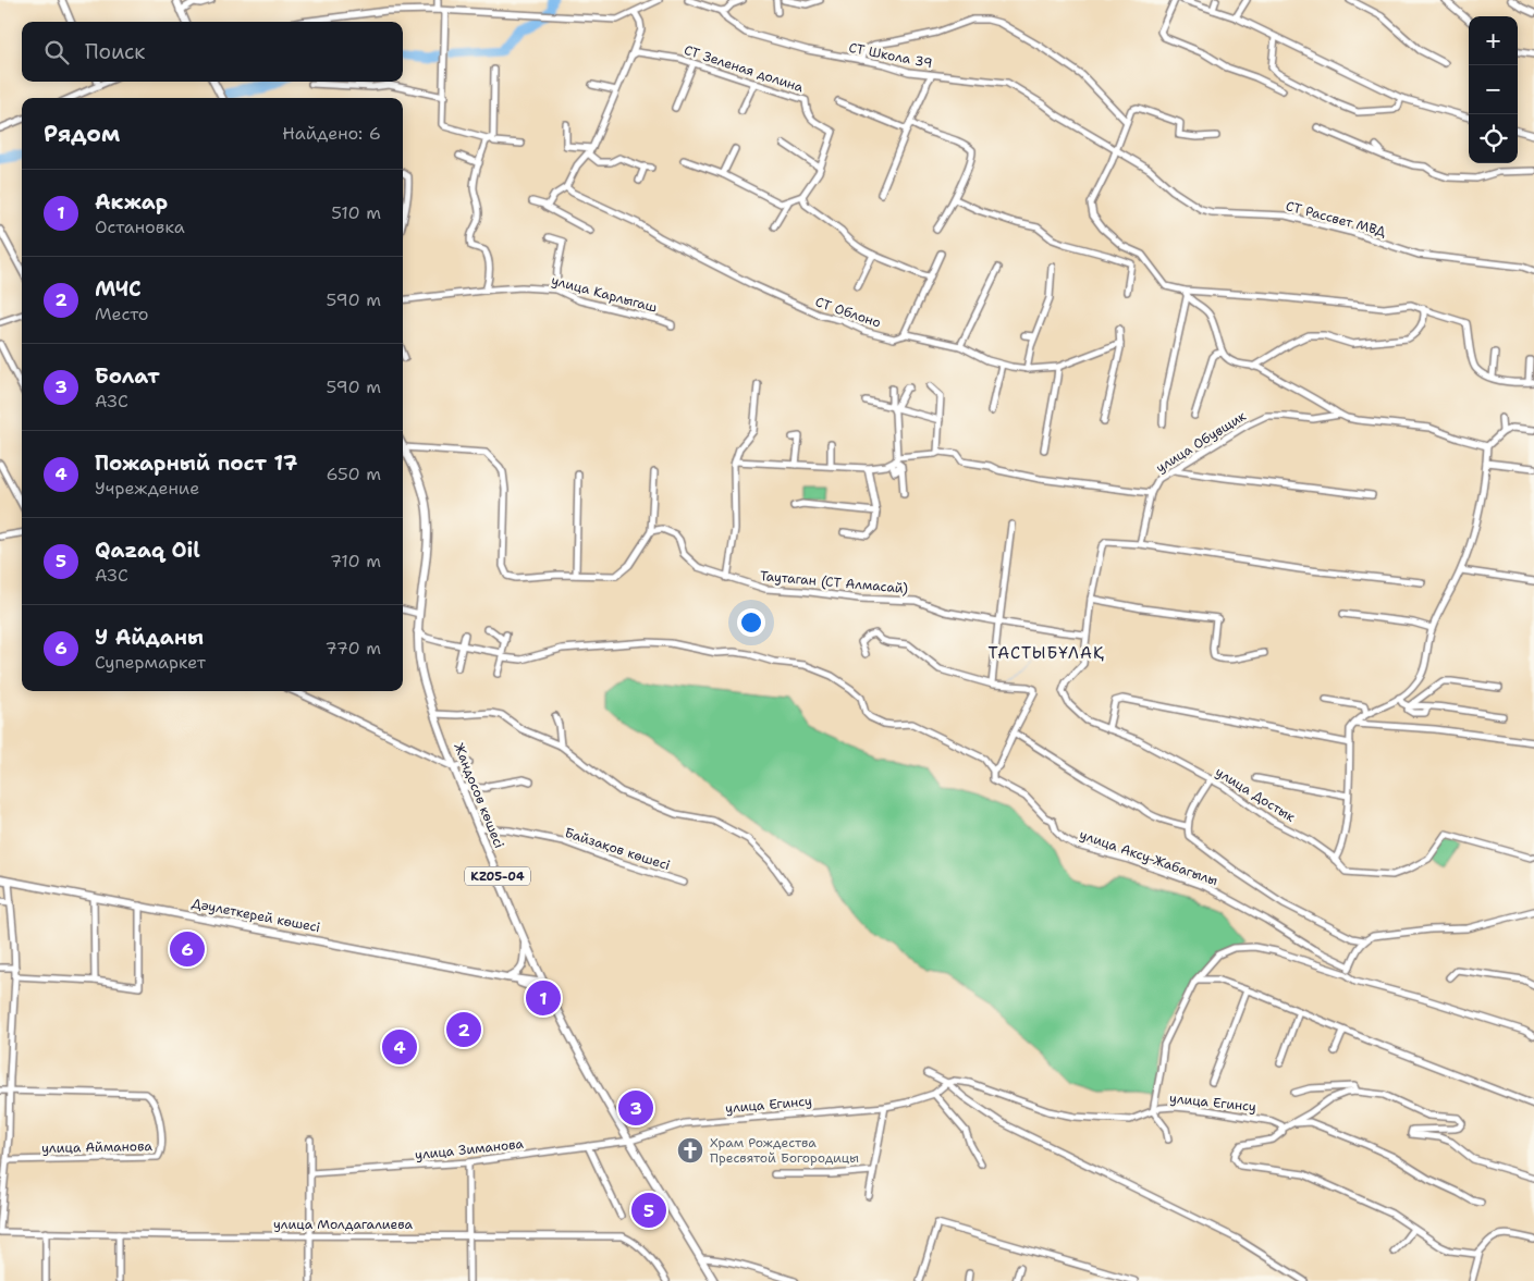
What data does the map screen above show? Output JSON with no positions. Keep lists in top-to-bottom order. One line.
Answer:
{"streets":{"main road":["Жандосов көшесі","KZ05-04","Дәулеткерей көшесі"],"street":["СТ Школа 39","СТ Зеленая долина","СТ Рассвет МВД","улица Карлыгаш","СТ Облоно","улица Обувщик","Таутаган (СТ Алмасай)","улица Достык","Байзақов көшесі","улица Аксу-Жабагылы","улица Егинсу","улица Айманова","улица Зиманова","улица Молдагалиева"]},"crossings":[["СТ Школа 39","СТ Рассвет МВД"],["Таутаган (СТ Алмасай)","улица Достык"],["Жандосов көшесі","Байзақов көшесі"],["Жандосов көшесі","улица Аксу-Жабагылы"],["Жандосов көшесі","улица Егинсу"],["Жандосов көшесі","улица Зиманова"],["улица Егинсу","улица Зиманова"]],"districts":["ТАСТЫБҰЛАҚ"],"places":{"church":["Храм Рождества Пресвятой Богородицы"]},"page":{"map_buttons":["+","−"],"search":"Поиск","heading":["Рядом","Найдено: 6"],"list":[{"mark":"1","name":"Акжар","note":"Остановка","value":"510 m"},{"mark":"2","name":"МЧС","note":"Место","value":"590 m"},{"mark":"3","name":"Болат","note":"АЗС","value":"590 m"},{"mark":"4","name":"Пожарный пост 17","note":"Учреждение","value":"650 m"},{"mark":"5","name":"Qazaq Oil","note":"АЗС","value":"710 m"},{"mark":"6","name":"У Айданы","note":"Супермаркет","value":"770 m"}],"pins":["6","1","2","4","3","5"]}}
